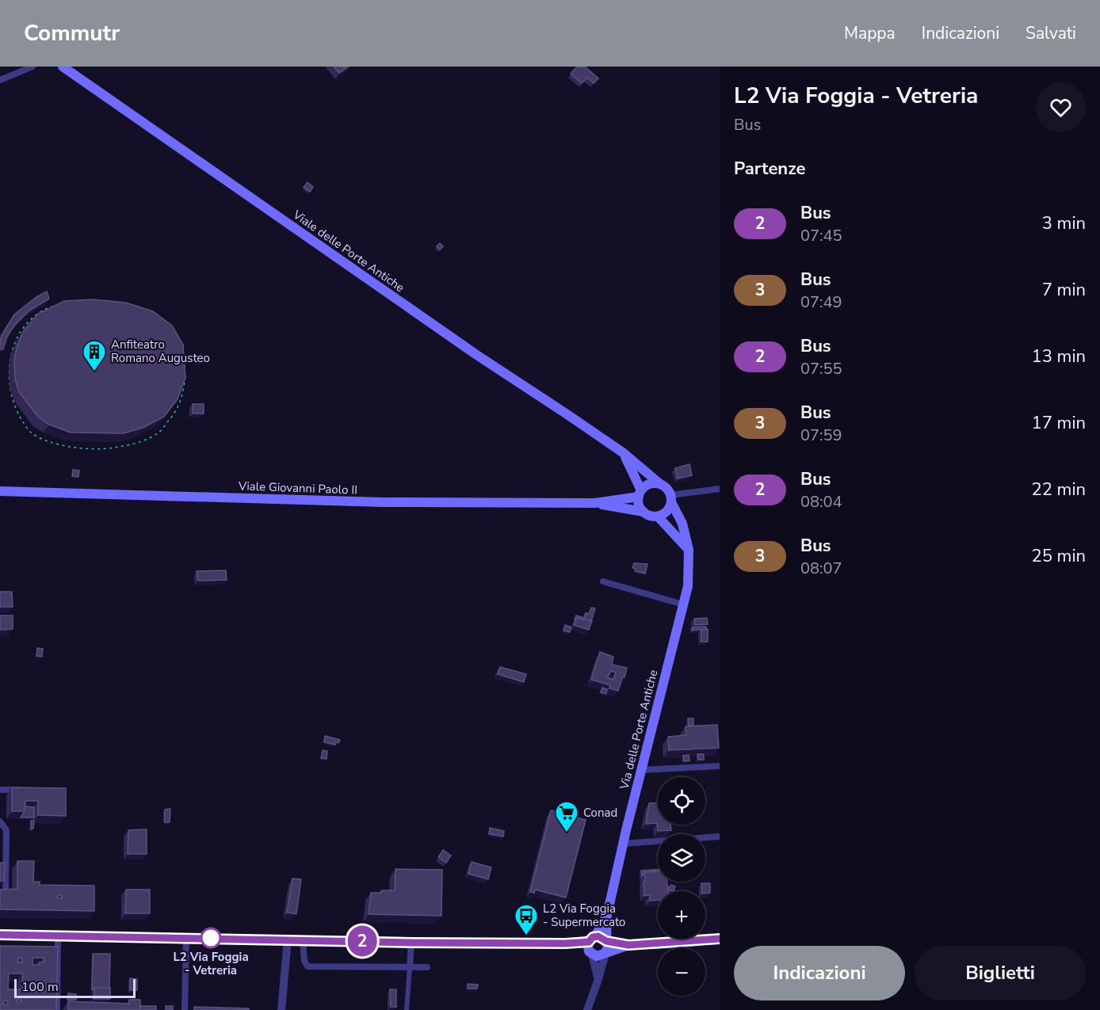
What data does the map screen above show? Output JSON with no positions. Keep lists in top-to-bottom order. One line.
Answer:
{"streets":{"main road":["Viale delle Porte Antiche","Viale Giovanni Paolo II","Via delle Porte Antiche"]},"crossings":[["Viale delle Porte Antiche","Via delle Porte Antiche"]],"places":{"building":["Anfiteatro Romano Augusteo"],"supermarket":["Conad"],"bus stop":["L2 Via Foggia - Supermercato"],"other":["L2 Via Foggia - Vetreria"]},"lines":["bus line 2"],"scale_bar":"100 m","page":{"header":"Commutr","nav":["Mappa","Indicazioni","Salvati"],"on_map":"2","heading":[["L2 Via Foggia - Vetreria","Bus"],"Partenze"],"list":[{"mark":"2","name":"Bus","note":"07:45","value":"3 min"},{"mark":"3","name":"Bus","note":"07:49","value":"7 min"},{"mark":"2","name":"Bus","note":"07:55","value":"13 min"},{"mark":"3","name":"Bus","note":"07:59","value":"17 min"},{"mark":"2","name":"Bus","note":"08:04","value":"22 min"},{"mark":"3","name":"Bus","note":"08:07","value":"25 min"}],"map_buttons":["+","−"],"buttons":["Indicazioni","Biglietti"],"scale":"100 m"}}
